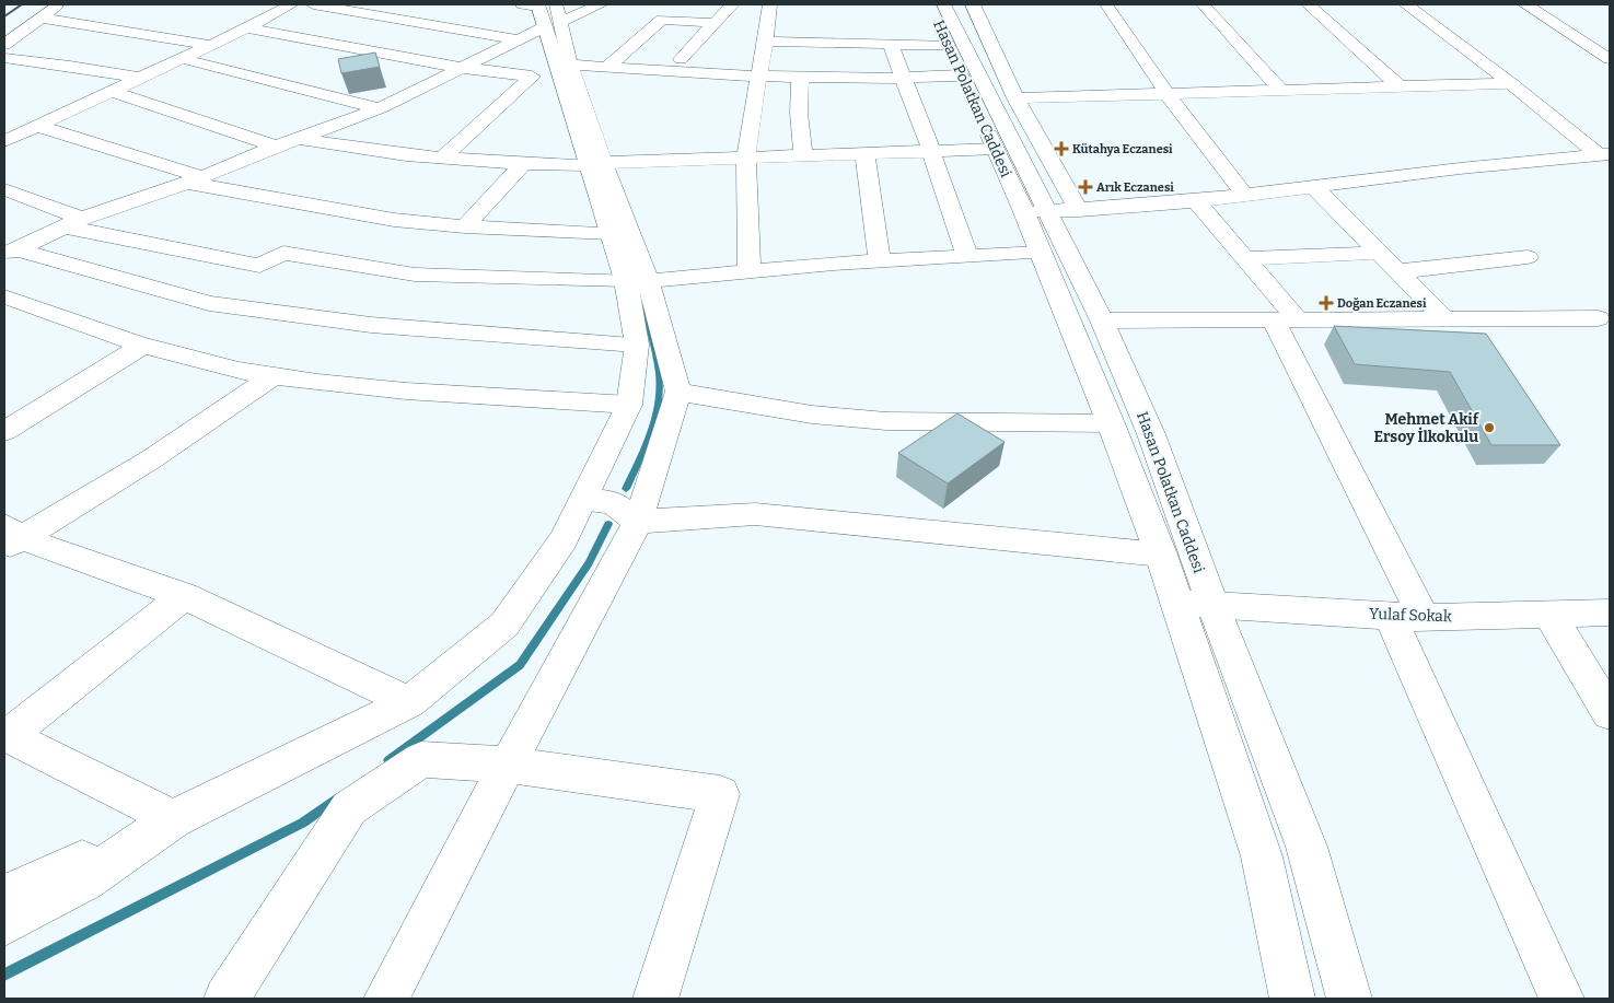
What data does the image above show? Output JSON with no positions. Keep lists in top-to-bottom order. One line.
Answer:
{"streets":{"street":["Hasan Polatkan Caddesi","Yulaf Sokak"]},"crossings":[["Hasan Polatkan Caddesi","Yulaf Sokak"]],"places":{"health":["Kütahya Eczanesi","Arık Eczanesi","Doğan Eczanesi"],"other":["Mehmet Akif Ersoy İlkokulu"]}}
